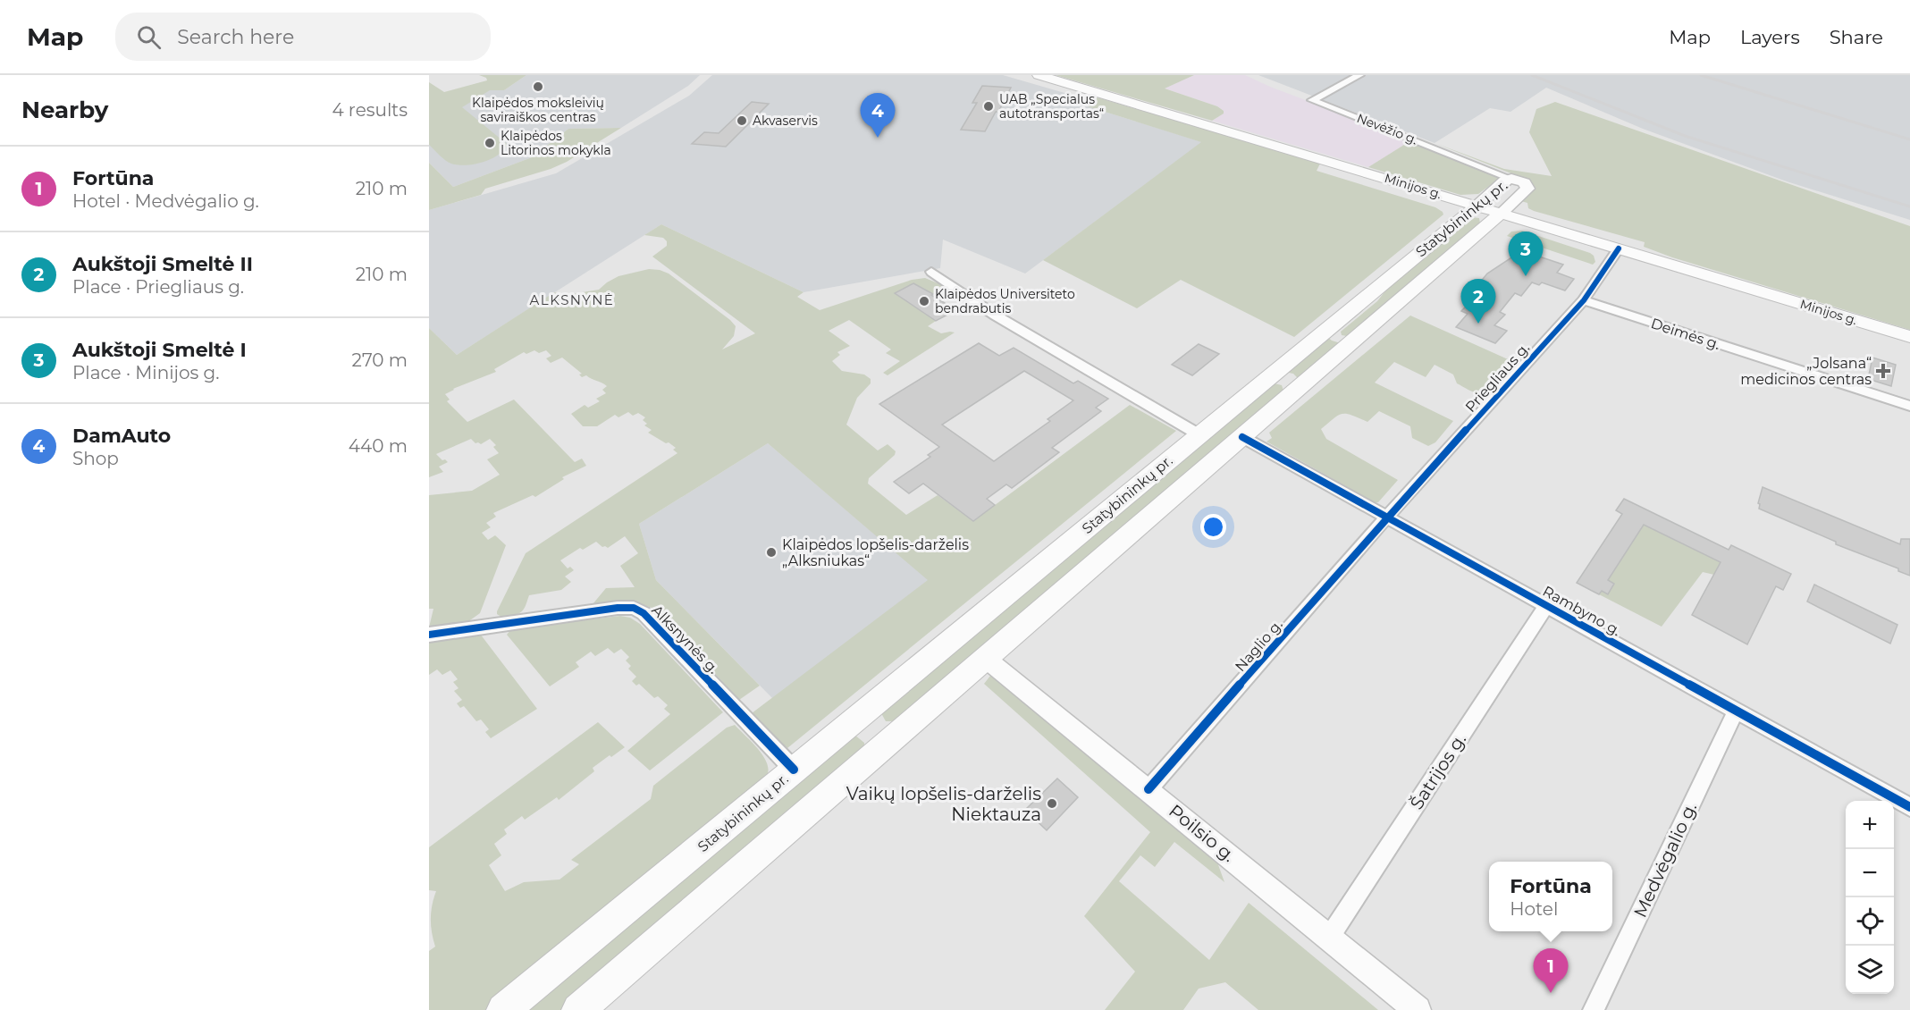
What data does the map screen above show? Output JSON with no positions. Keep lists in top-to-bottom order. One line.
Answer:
{"streets":{"main road":["Minijos g.","Statybininkų pr."],"street":["Nevėžio g.","Deimės g.","Priegliaus g.","Rambyno g.","Alksnynės g.","Naglio g.","Šatrijos g.","Poilsio g.","Medvėgalio g."]},"crossings":[["Nevėžio g.","Statybininkų pr."],["Minijos g.","Statybininkų pr."],["Minijos g.","Priegliaus g."],["Statybininkų pr.","Rambyno g."],["Statybininkų pr.","Alksnynės g."],["Statybininkų pr.","Poilsio g."],["Deimės g.","Priegliaus g."],["Priegliaus g.","Rambyno g."],["Priegliaus g.","Naglio g."],["Rambyno g.","Naglio g."],["Rambyno g.","Šatrijos g."],["Rambyno g.","Medvėgalio g."],["Naglio g.","Poilsio g."],["Šatrijos g.","Poilsio g."]],"districts":["ALKSNYNĖ"],"places":{"other":["Klaipėdos moksleivių saviraiškos centras","UAB „Specialus autotransportas“","Akvaservis","Klaipėdos Litorinos mokykla","Klaipėdos Universiteto bendrabutis","Klaipėdos lopšelis-darželis „Alksniukas“","Vaikų lopšelis-darželis Niektauza"],"health":["„Jolsana“ medicinos centras"]},"page":{"header":"Map","search":"Search here","nav":["Map","Layers","Share"],"heading":["Nearby","4 results"],"pins":["4","3","2","1"],"list":[{"mark":"1","name":"Fortūna","note":"Hotel · Medvėgalio g.","value":"210 m"},{"mark":"2","name":"Aukštoji Smeltė II","note":"Place · Priegliaus g.","value":"210 m"},{"mark":"3","name":"Aukštoji Smeltė I","note":"Place · Minijos g.","value":"270 m"},{"mark":"4","name":"DamAuto","note":"Shop","value":"440 m"}],"map_buttons":["+","−"],"popup":["Fortūna","Hotel"]}}
